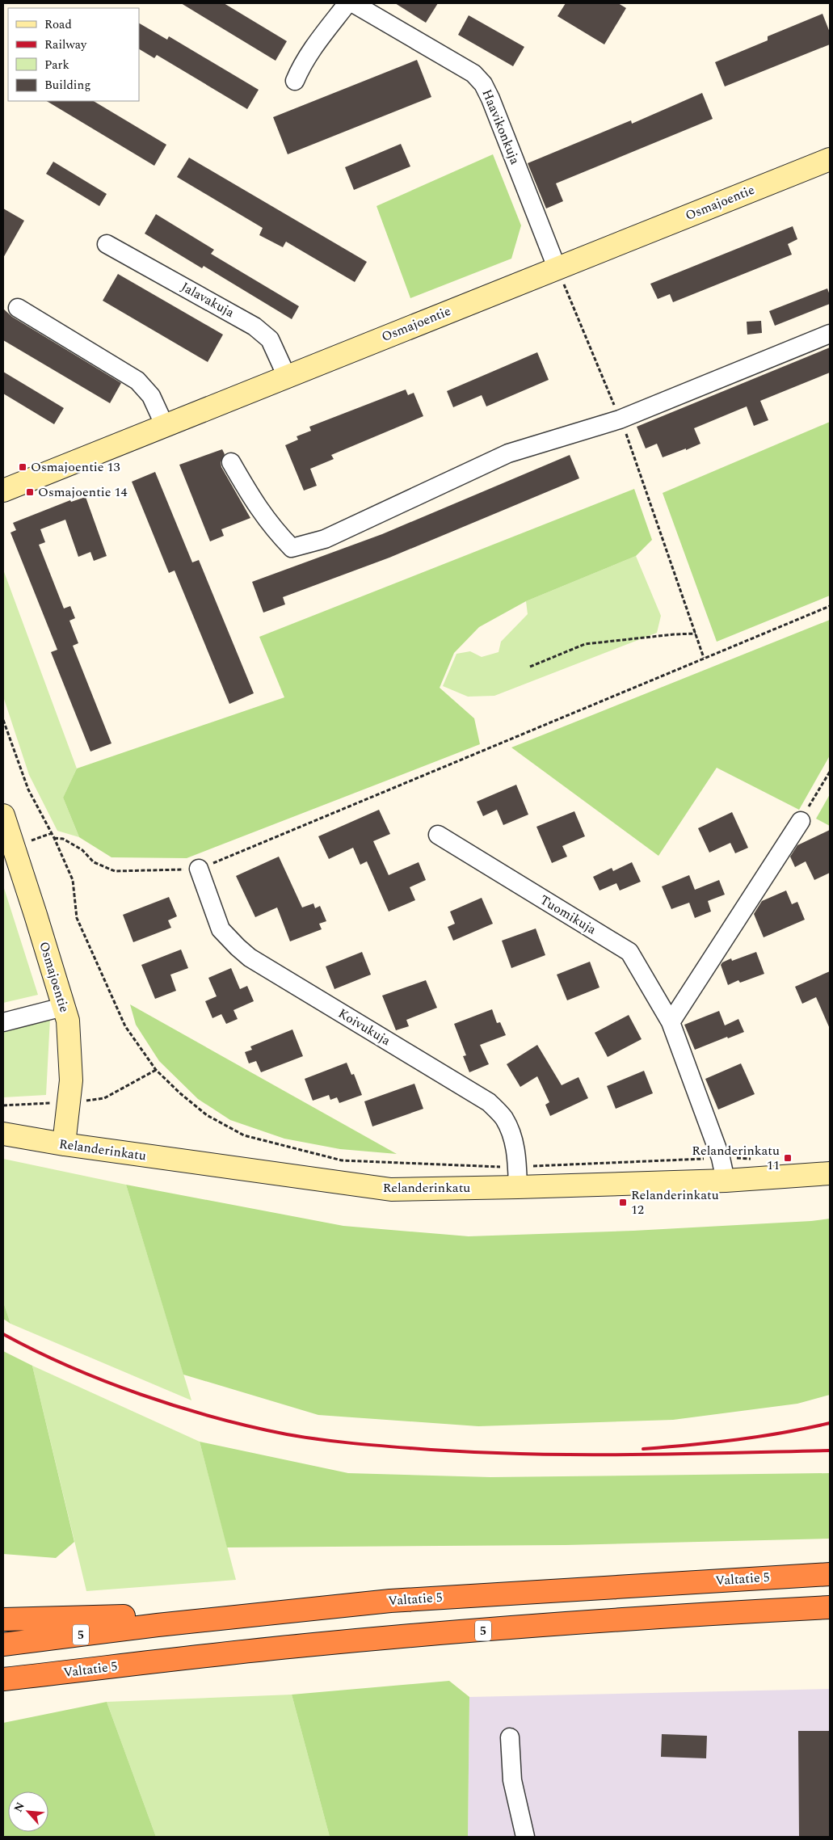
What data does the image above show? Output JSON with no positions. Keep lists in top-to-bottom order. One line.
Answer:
{"streets":{"highway":["Valtatie 5","5"],"street":["Haavikonkuja","Osmajoentie","Jalavakuja","Tuomikuja","Koivukuja","Relanderinkatu"]},"crossings":[["Haavikonkuja","Osmajoentie"],["Osmajoentie","Jalavakuja"],["Osmajoentie","Relanderinkatu"],["Tuomikuja","Relanderinkatu"],["Koivukuja","Relanderinkatu"]],"places":{"transit":["Osmajoentie 13","Osmajoentie 14","Relanderinkatu 11","Relanderinkatu 12"]},"legend":["Road","Railway","Park","Building"],"north":"top left"}
